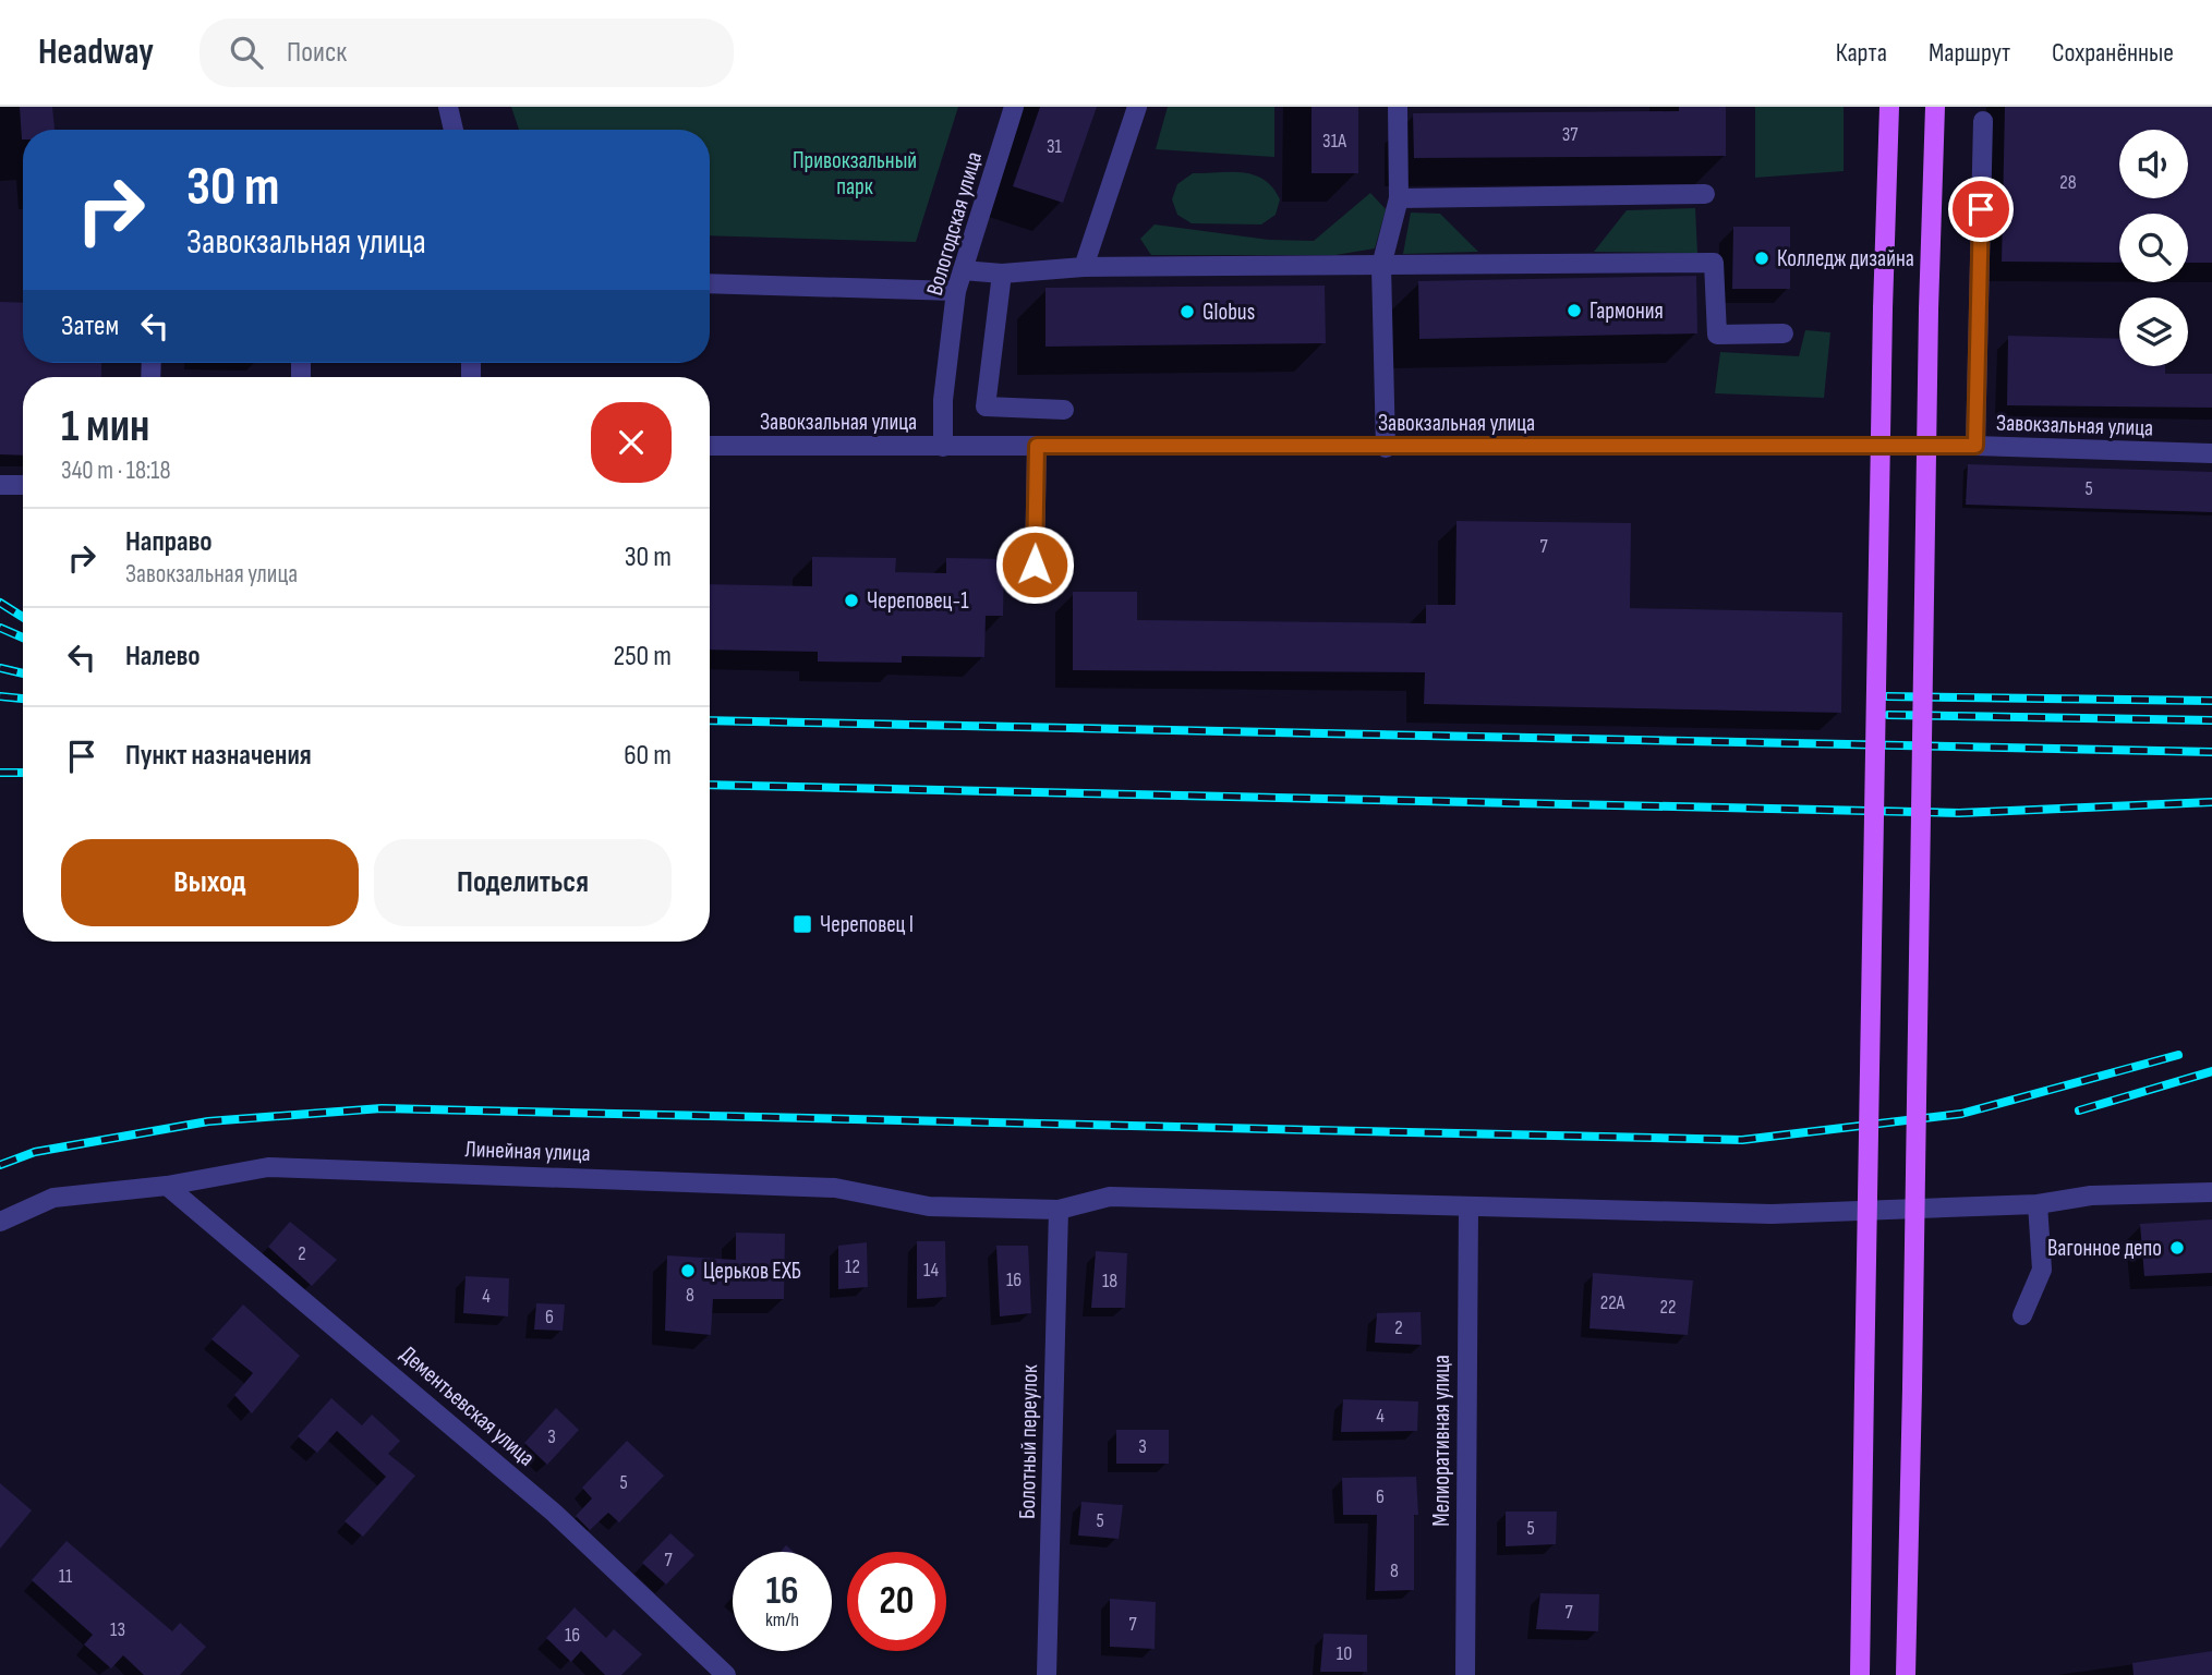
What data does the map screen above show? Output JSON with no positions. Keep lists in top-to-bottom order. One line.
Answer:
{"streets":{"street":["Вологодская улица","Завокзальная улица","Линейная улица","Дементьевская улица","Мелиоративная улица","Болотный переулок"]},"crossings":[["Вологодская улица","Завокзальная улица"],["Линейная улица","Дементьевская улица"],["Линейная улица","Мелиоративная улица"],["Линейная улица","Болотный переулок"]],"parks":["Привокзальный парк"],"places":{"other":["Колледж дизайна","Гармония","Globus","Череповец-1","Вагонное депо","Церьков ЕХБ"],"transit":["Череповец I"]},"house_numbers":["37","31А","31","28","5","7","2","12","14","16","18","8","4","22А","22","6","2","4","3","3","5","6","5","5","7","8","11","7","7","13","16","10"],"page":{"header":"Headway","search":"Поиск","nav":["Карта","Маршрут","Сохранённые"],"turn":["30 m","Завокзальная улица"],"then":"Затем","heading":["1 мин","340 m · 18:18"],"list":[{"name":"Направо","note":"Завокзальная улица","value":"30 m"},{"name":"Налево","value":"250 m"},{"name":"Пункт назначения","value":"60 m"}],"buttons":["Выход","Поделиться"],"speed":"16 km/h","limit":"20"}}
